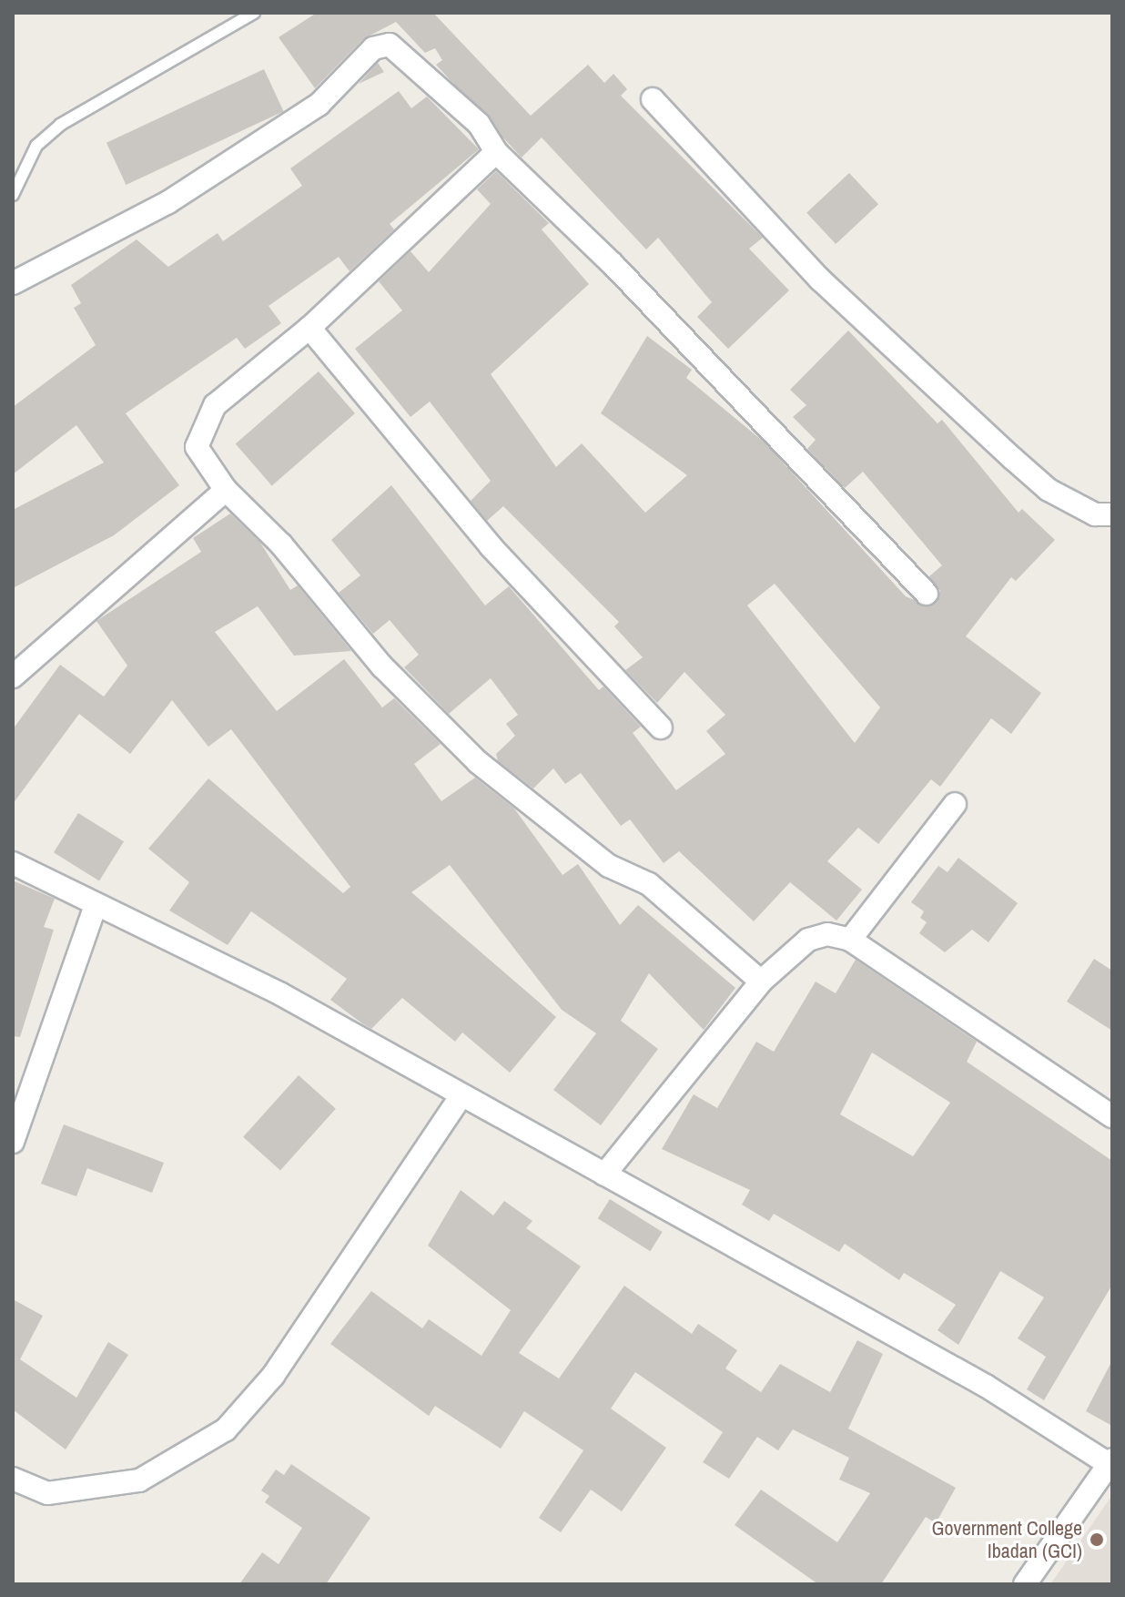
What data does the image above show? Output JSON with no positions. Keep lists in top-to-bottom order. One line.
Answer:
{"places":["Government College Ibadan (GCI)"]}
